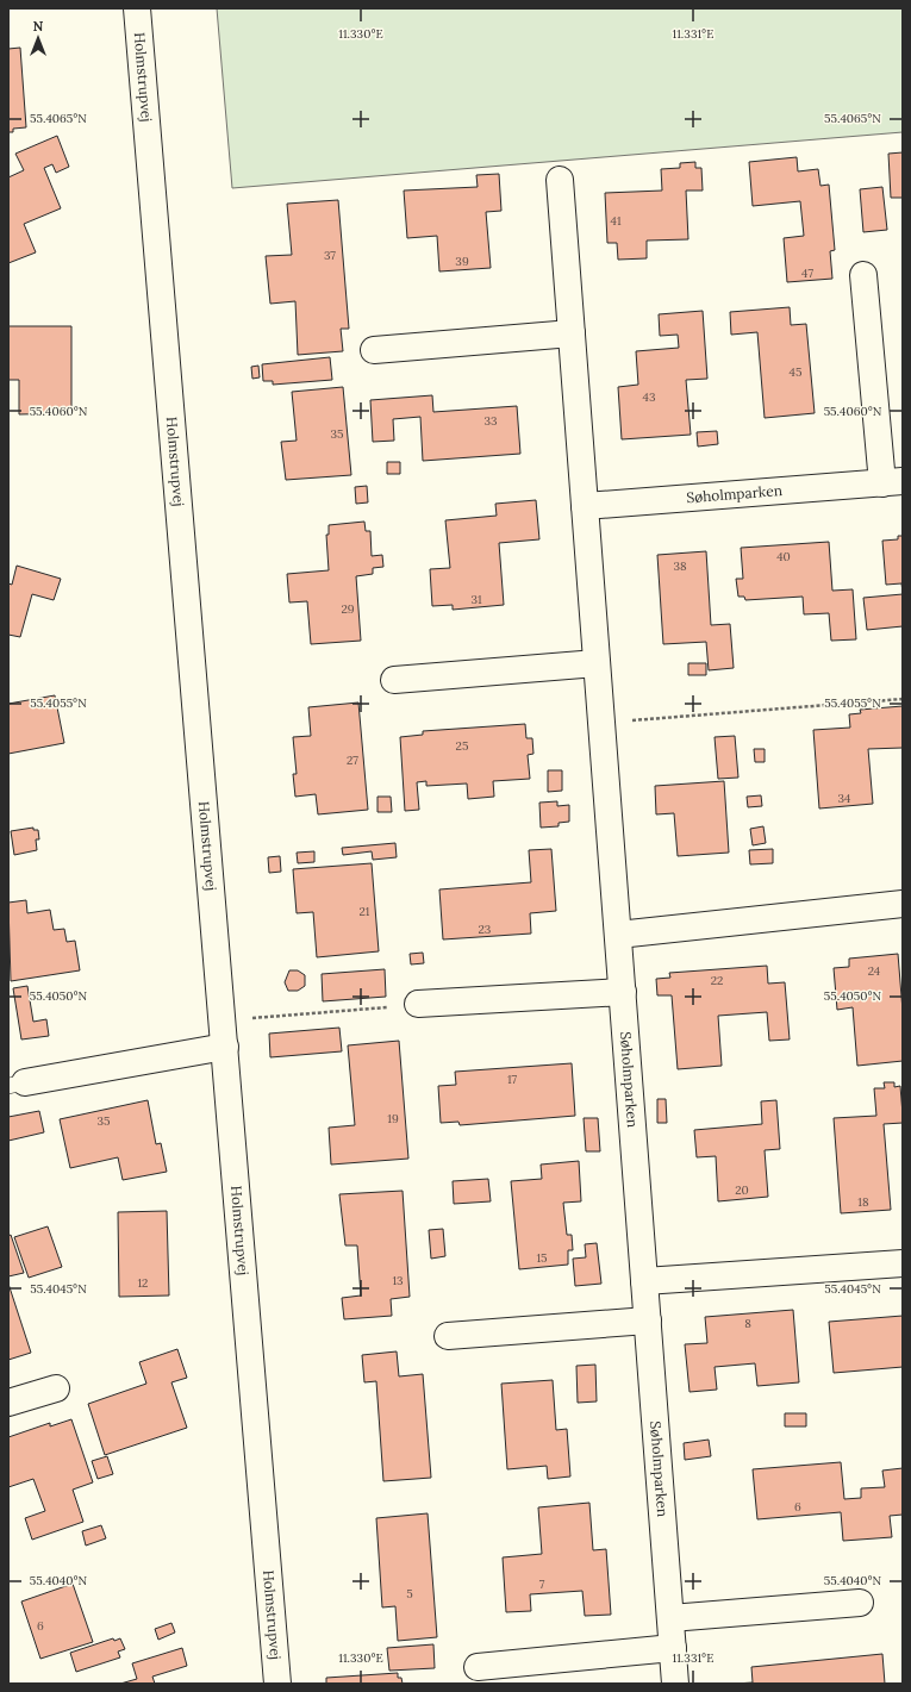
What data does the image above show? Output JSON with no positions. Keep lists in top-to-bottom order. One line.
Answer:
{"streets":{"street":["Holmstrupvej","Søholmparken"]},"house_numbers":["41","37","39","47","45","43","33","35","40","38","31","29","25","27","34","21","23","24","22","17","19","35","20","18","15","13","12","8","6","7","5","6"],"north":"top","coordinates":["11.330°E","11.331°E","55.4065°N","55.4060°N","55.4055°N","55.4050°N","55.4045°N","55.4040°N"]}
